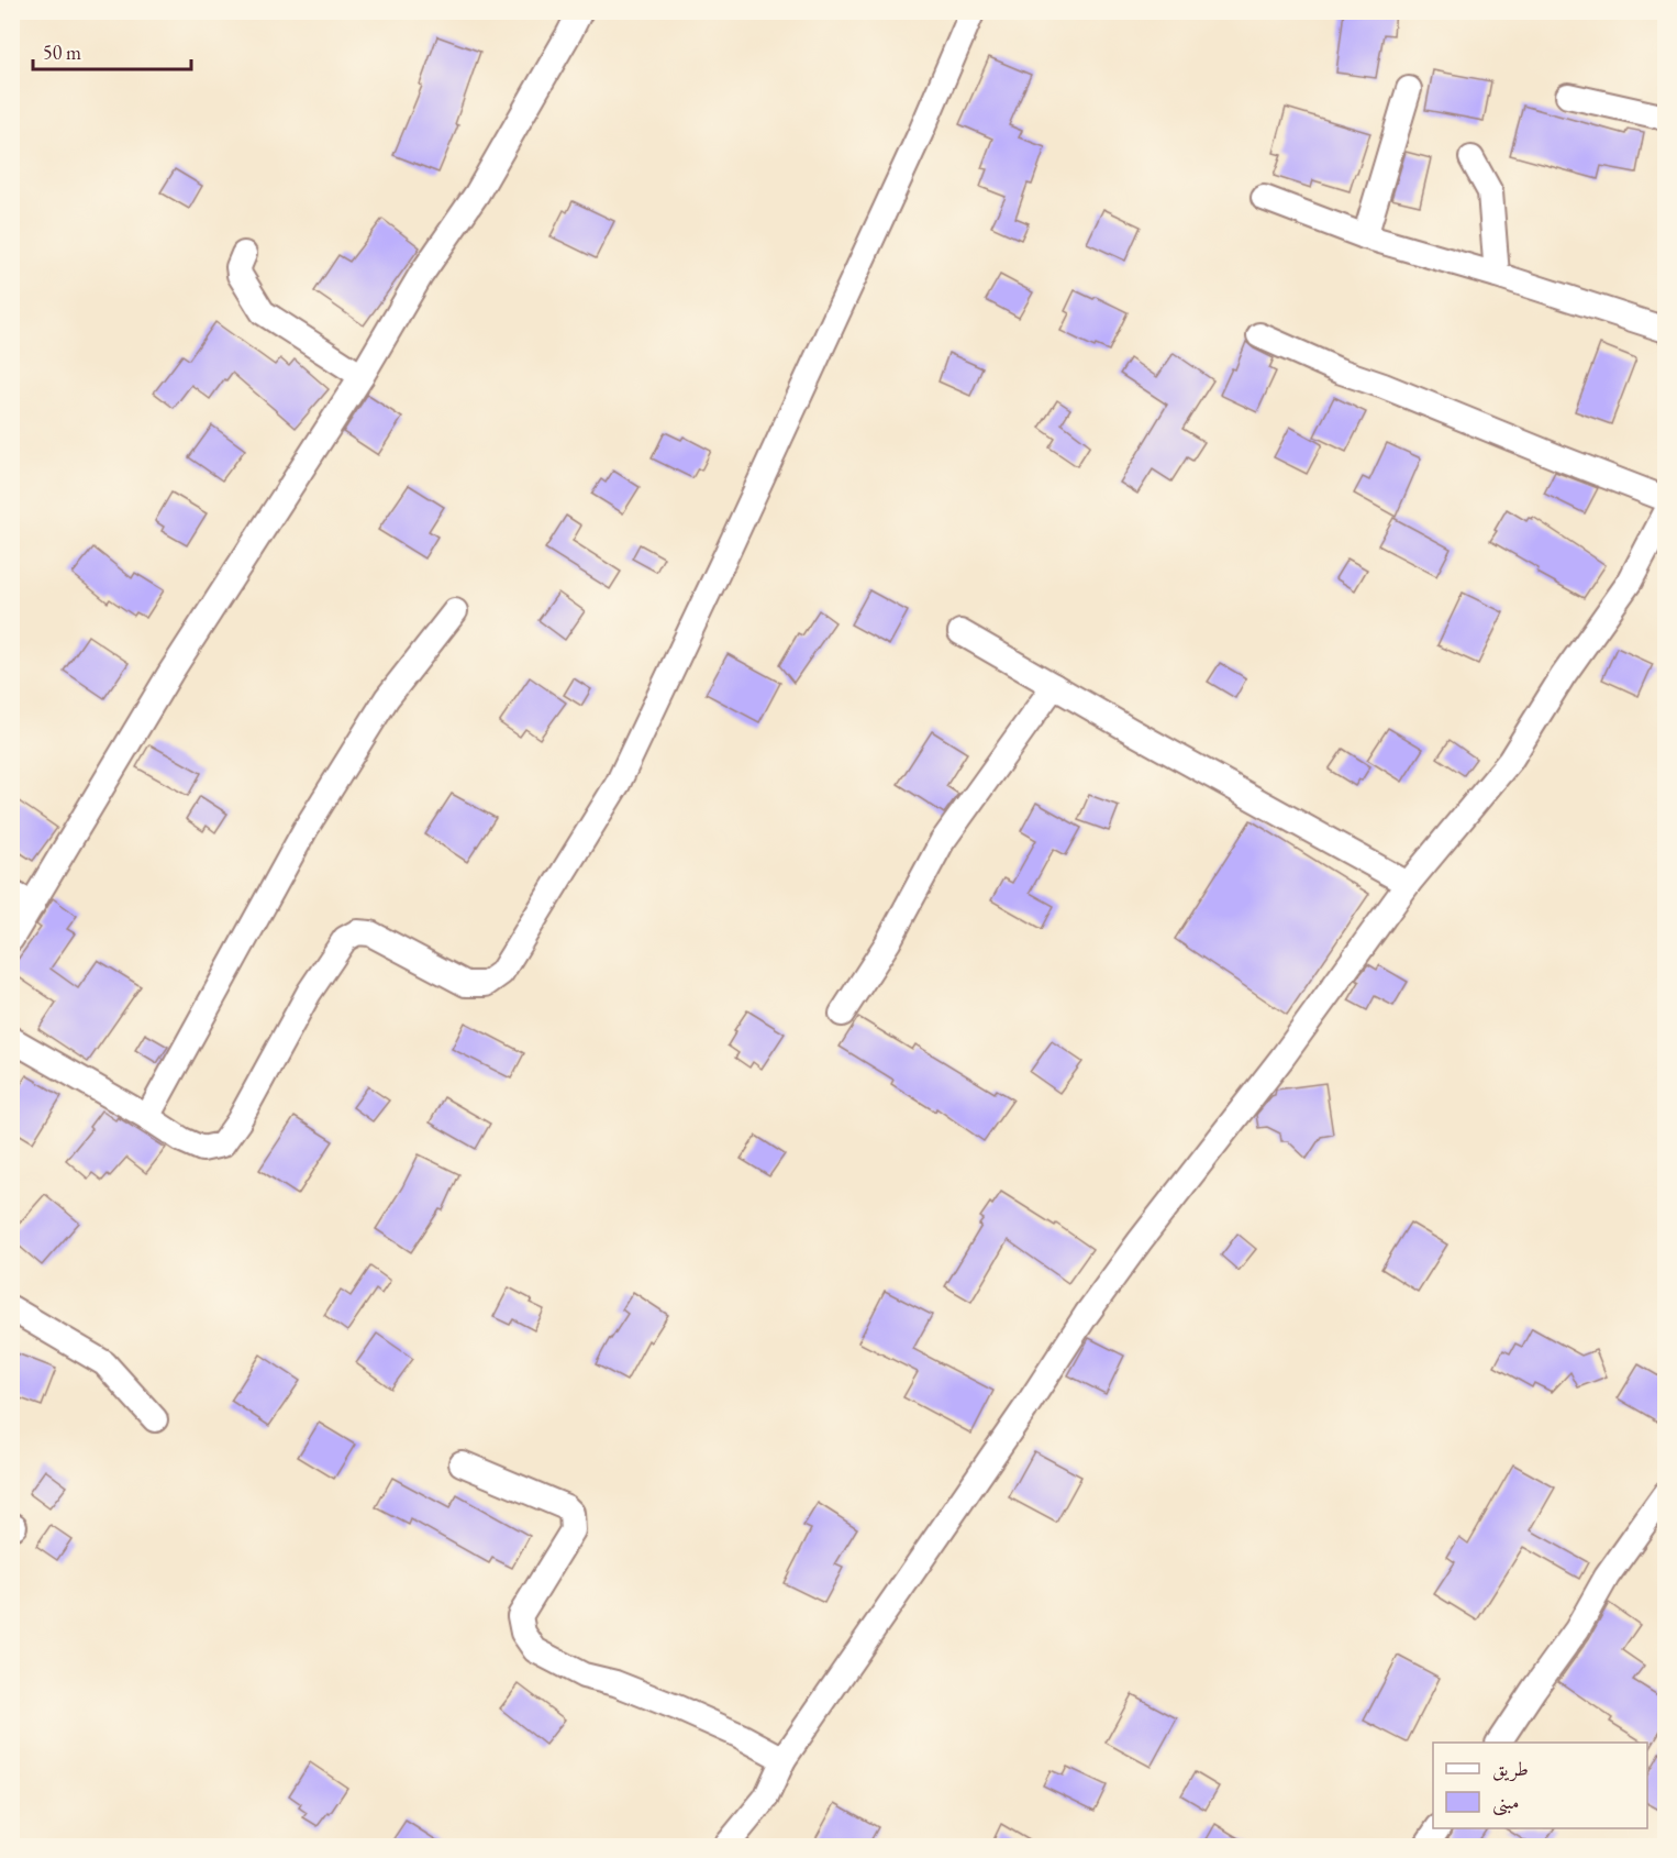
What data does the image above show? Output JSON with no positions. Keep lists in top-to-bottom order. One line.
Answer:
{"legend":["طريق","مبنى"],"scale_bar":"50 m"}
